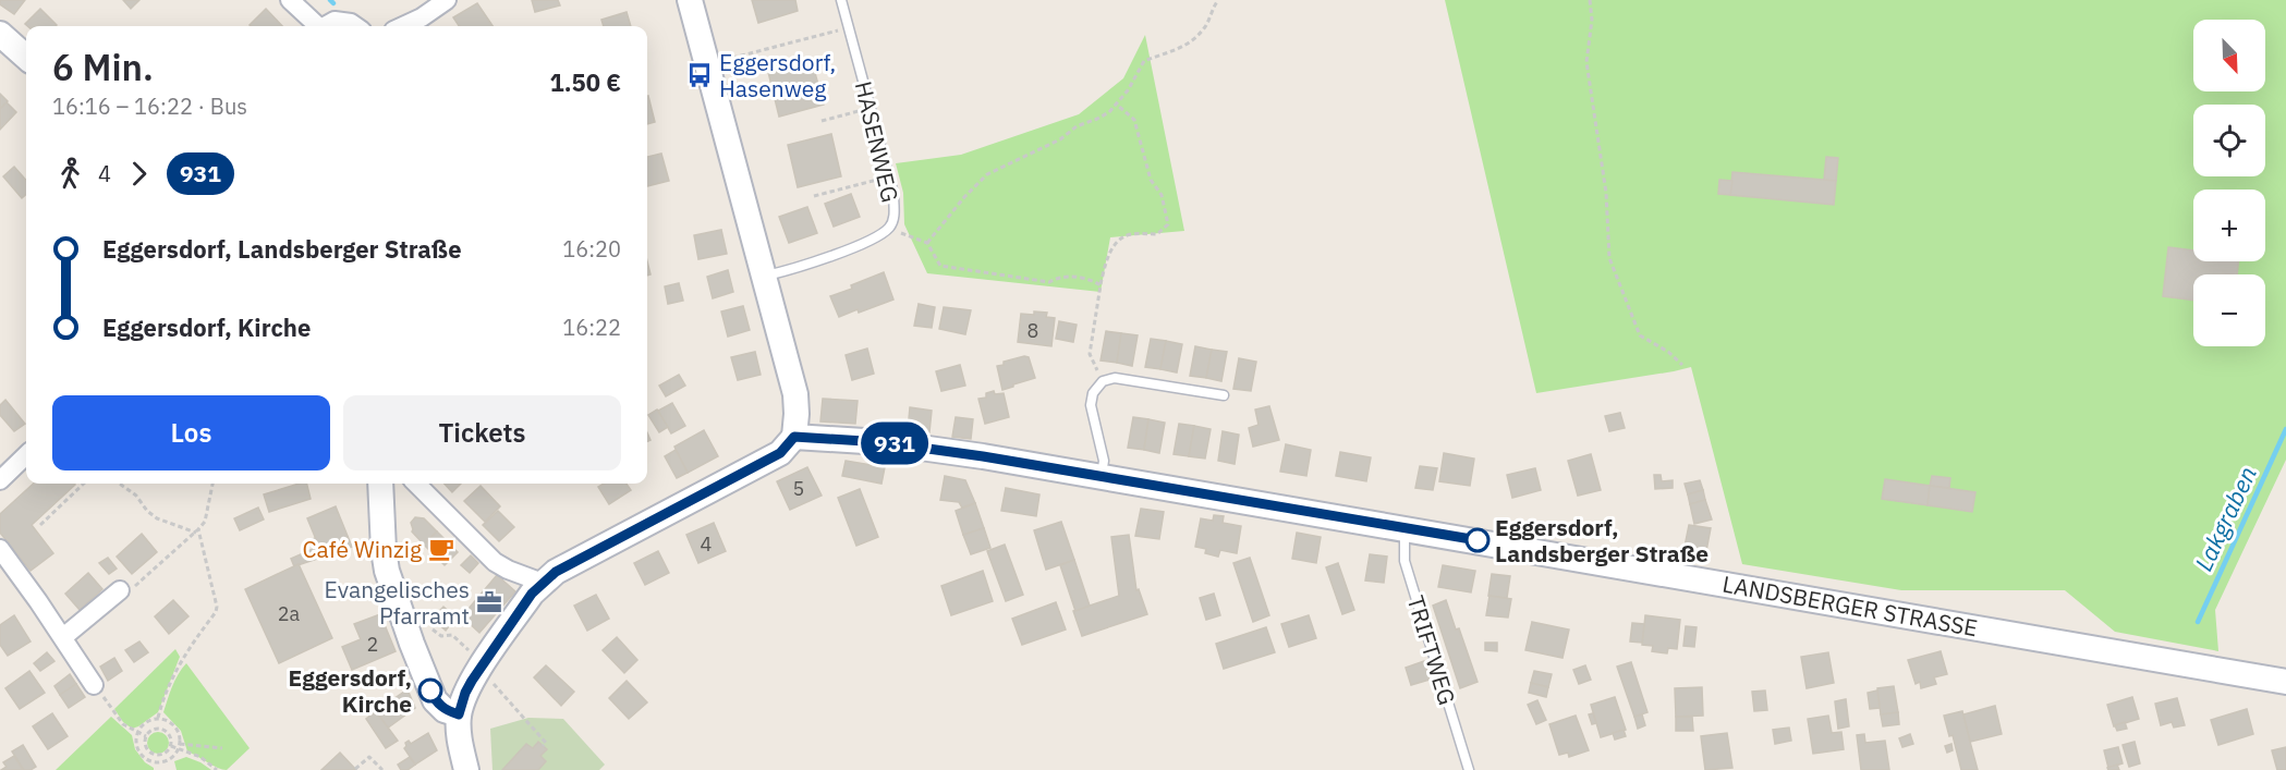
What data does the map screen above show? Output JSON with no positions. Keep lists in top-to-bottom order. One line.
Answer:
{"streets":{"main road":["LANDSBERGER STRASSE"],"lane":["HASENWEG","TRIFTWEG"]},"crossings":[["LANDSBERGER STRASSE","TRIFTWEG"]],"water":["Lakgraben"],"places":{"bus stop":["Eggersdorf, Hasenweg"],"other":["Eggersdorf, Landsberger Straße","Eggersdorf, Kirche"],"cafe":["Café Winzig"],"office":["Evangelisches Pfarramt"]},"lines":["bus line 931"],"house_numbers":["8","5","4","2a","2"],"north":"bottom right","page":{"on_map":"931","map_buttons":["+","−"],"heading":["6 Min.","16:16 – 16:22 · Bus","1.50 €"],"legs":["4","931"],"list":[{"name":"Eggersdorf, Landsberger Straße","value":"16:20"},{"name":"Eggersdorf, Kirche","value":"16:22"}],"buttons":["Los","Tickets"]}}
